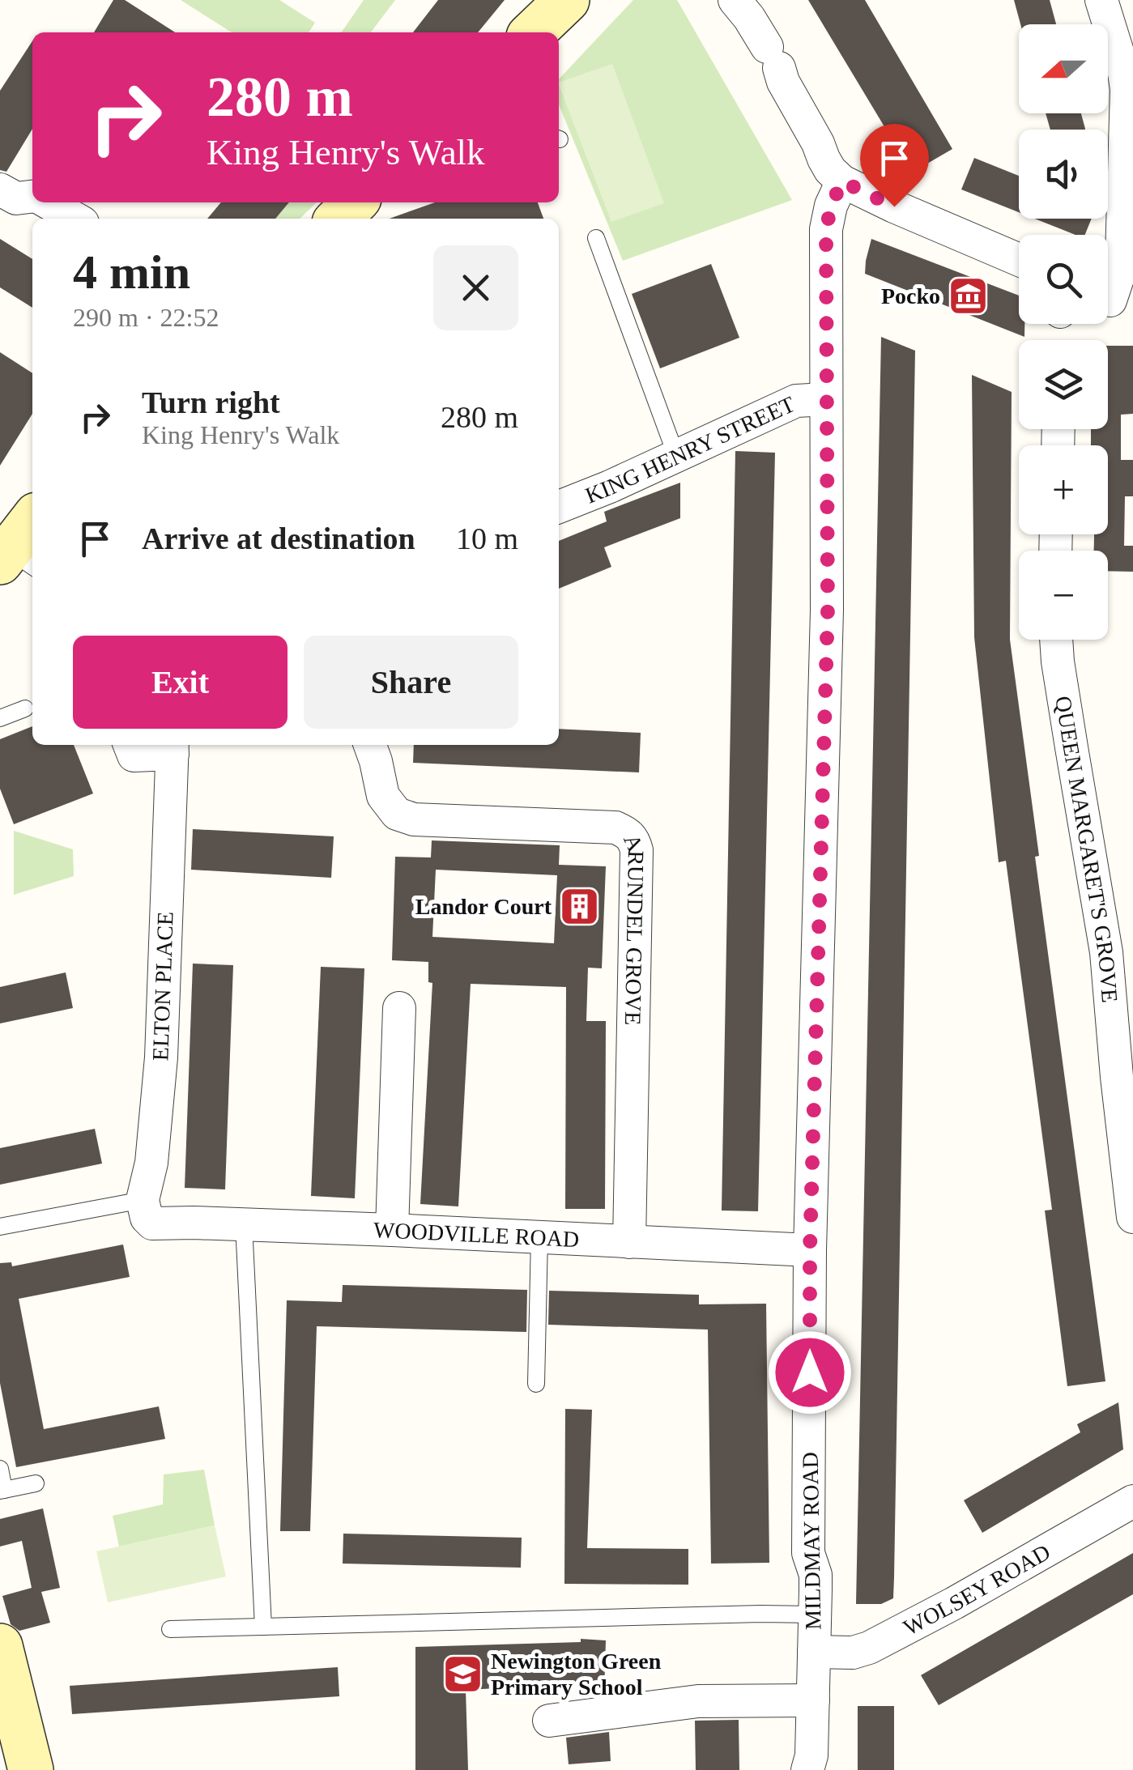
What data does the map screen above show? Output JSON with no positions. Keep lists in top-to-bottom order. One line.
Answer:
{"streets":{"street":["KING HENRY STREET","QUEEN MARGARET'S GROVE","ARUNDEL GROVE","ELTON PLACE","WOODVILLE ROAD","MILDMAY ROAD","WOLSEY ROAD"]},"crossings":[["KING HENRY STREET","MILDMAY ROAD"],["ARUNDEL GROVE","WOODVILLE ROAD"],["ELTON PLACE","WOODVILLE ROAD"],["WOODVILLE ROAD","MILDMAY ROAD"],["MILDMAY ROAD","WOLSEY ROAD"]],"places":{"museum":["Pocko"],"building":["Landor Court"],"school or university":["Newington Green Primary School"]},"north":"left","page":{"map_buttons":["+","−"],"turn":["280 m","King Henry's Walk"],"heading":["4 min","290 m · 22:52"],"list":[{"name":"Turn right","note":"King Henry's Walk","value":"280 m"},{"name":"Arrive at destination","value":"10 m"}],"buttons":["Exit","Share"]}}
